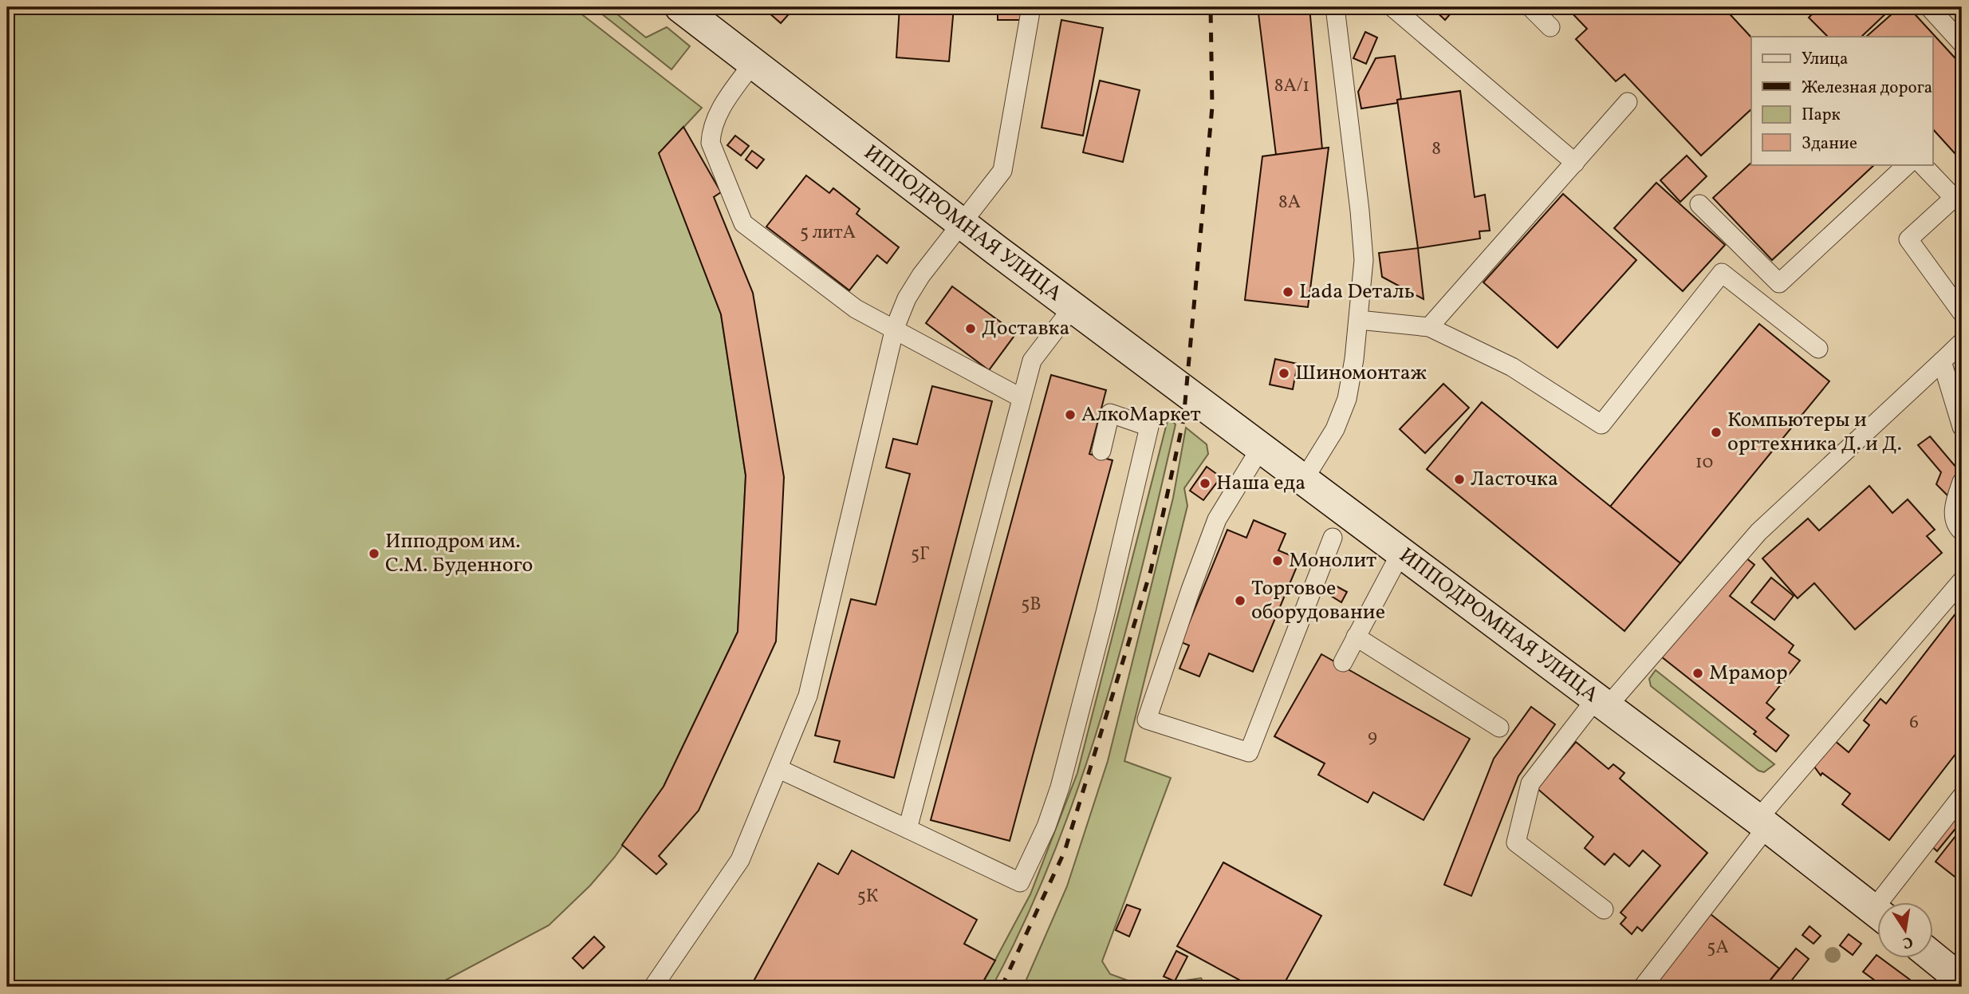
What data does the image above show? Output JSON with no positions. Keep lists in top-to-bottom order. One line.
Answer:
{"streets":{"street":["ИППОДРОМНАЯ УЛИЦА"]},"places":["Lada Dеталь","Доставка","Шиномонтаж","АлкоМаркет","Компьютеры и оргтехника Д. и Д.","Ласточка","Наша еда","Ипподром им. С.М. Буденного","Монолит","Торговое оборудование","Мрамор"],"house_numbers":["8А/1","8","8А","5 литА","10","5Г","5В","6","9","5К","5А"],"legend":["Улица","Железная дорога","Парк","Здание"],"north":"bottom"}
